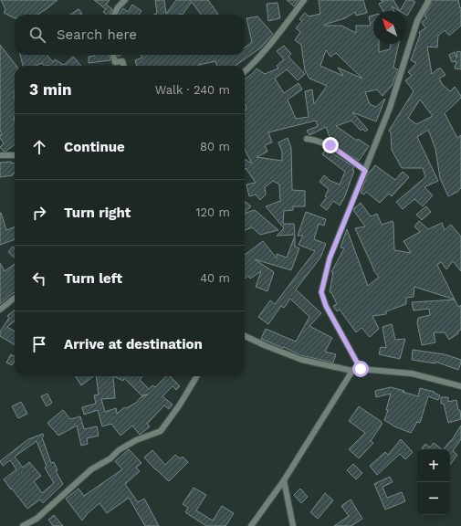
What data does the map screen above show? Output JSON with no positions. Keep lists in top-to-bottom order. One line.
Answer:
{"north":"top left","page":{"search":"Search here","heading":["3 min","Walk · 240 m"],"list":[["Continue","80 m"],["Turn right","120 m"],["Turn left","40 m"],"Arrive at destination"],"map_buttons":["+","−"]}}
